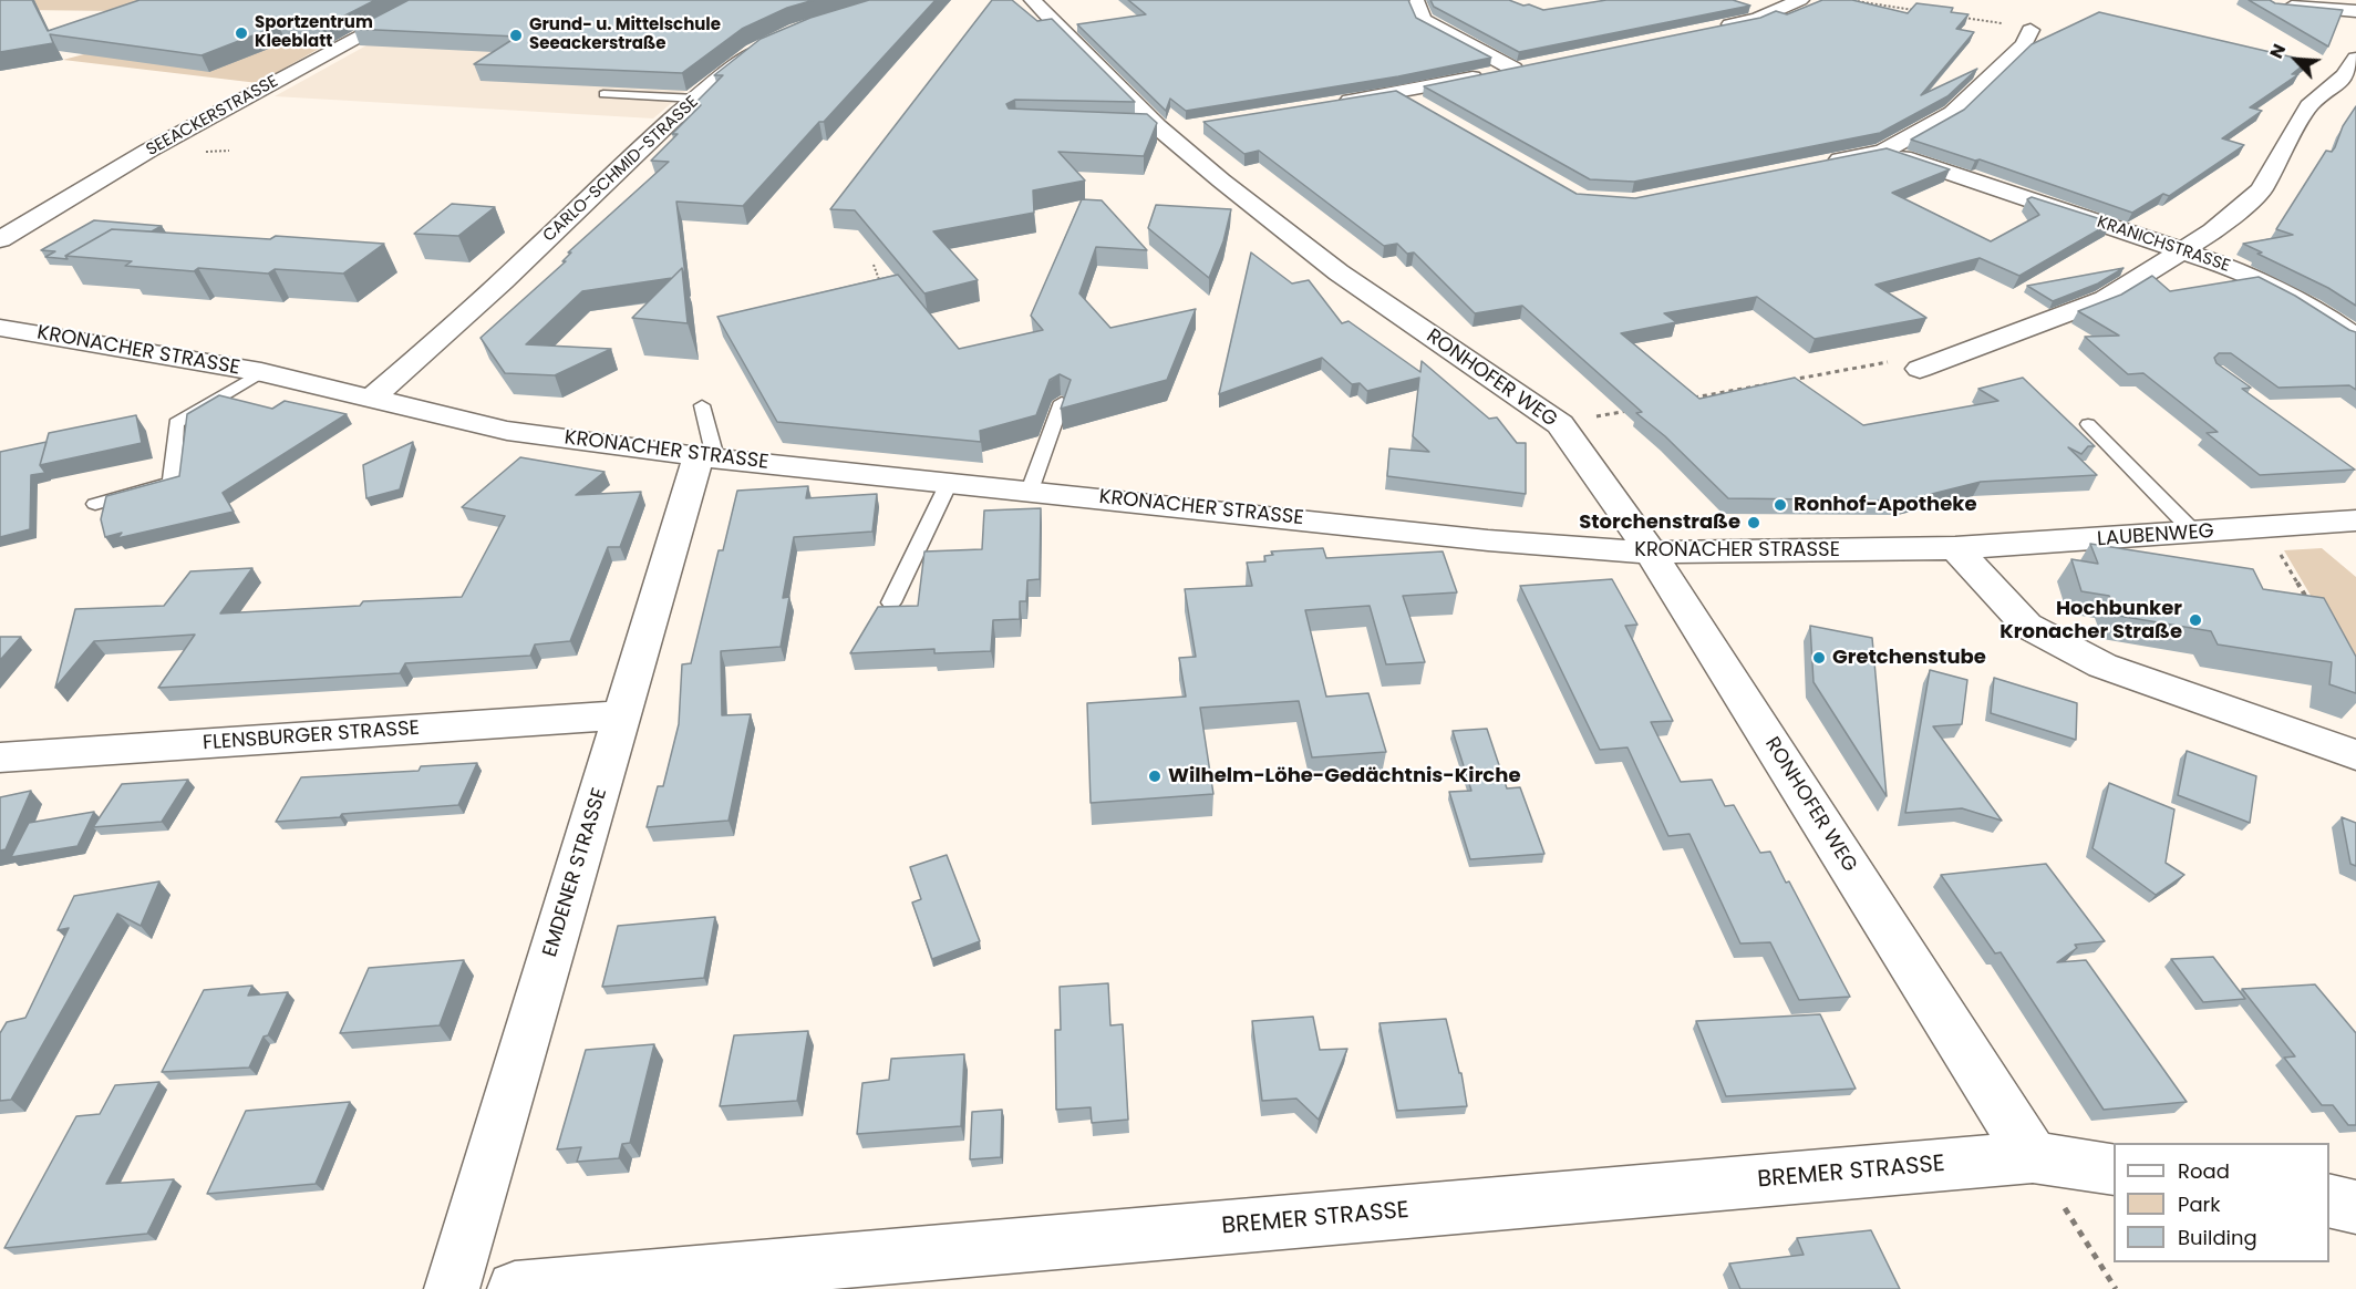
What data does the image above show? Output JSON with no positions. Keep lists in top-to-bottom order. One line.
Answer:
{"streets":{"street":["SEEACKERSTRASSE","CARLO-SCHMID-STRASSE","KRANICHSTRASSE","KRONACHER STRASSE","RONHOFER WEG","LAUBENWEG","FLENSBURGER STRASSE","EMDENER STRASSE","BREMER STRASSE"]},"crossings":[["CARLO-SCHMID-STRASSE","KRONACHER STRASSE"],["KRONACHER STRASSE","RONHOFER WEG"],["KRONACHER STRASSE","LAUBENWEG"],["KRONACHER STRASSE","EMDENER STRASSE"],["RONHOFER WEG","BREMER STRASSE"],["FLENSBURGER STRASSE","EMDENER STRASSE"]],"places":["Sportzentrum Kleeblatt","Grund- u. Mittelschule Seeackerstraße","Ronhof-Apotheke","Storchenstraße","Hochbunker Kronacher Straße","Gretchenstube","Wilhelm-Löhe-Gedächtnis-Kirche"],"legend":["Road","Park","Building"],"north":"top left"}
